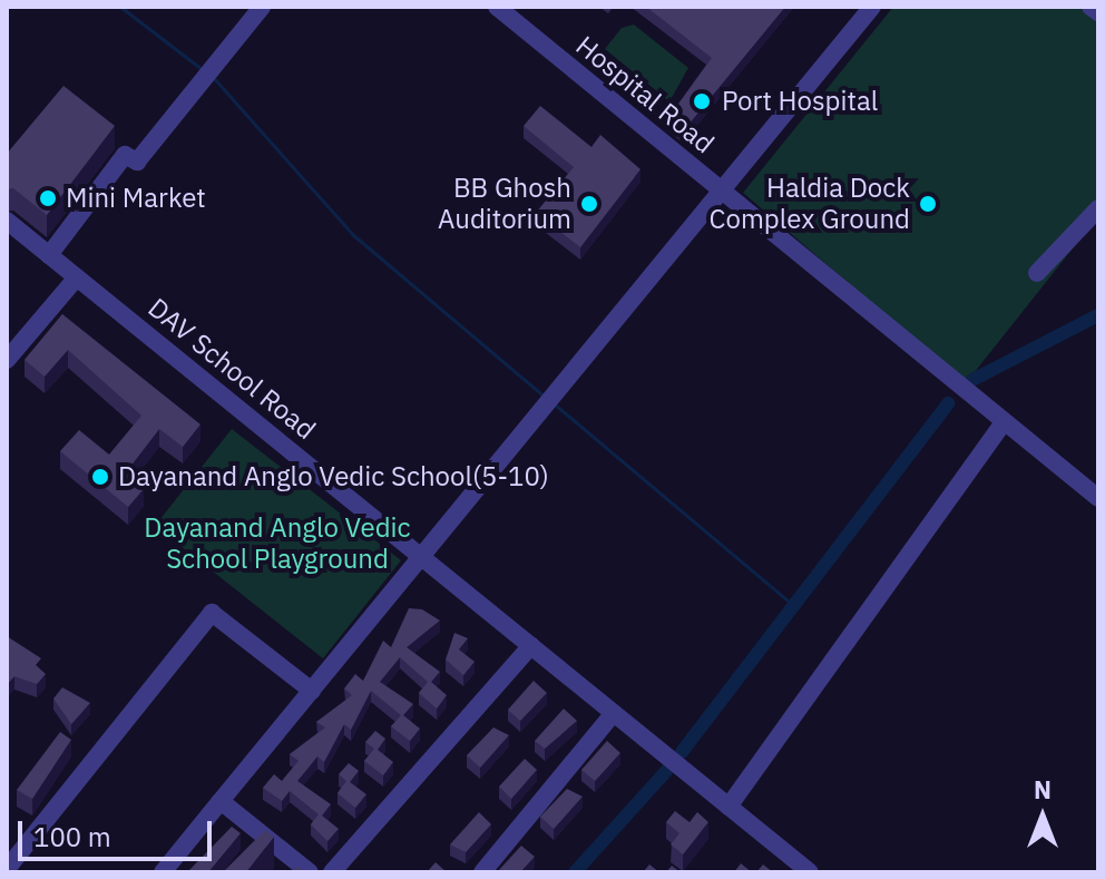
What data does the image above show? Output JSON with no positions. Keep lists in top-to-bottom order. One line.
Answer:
{"streets":{"street":["Hospital Road","DAV School Road"]},"parks":["Dayanand Anglo Vedic School Playground"],"places":["Port Hospital","Mini Market","BB Ghosh Auditorium","Haldia Dock Complex Ground","Dayanand Anglo Vedic School(5-10)"],"scale_bar":"100 m","north":"top"}
